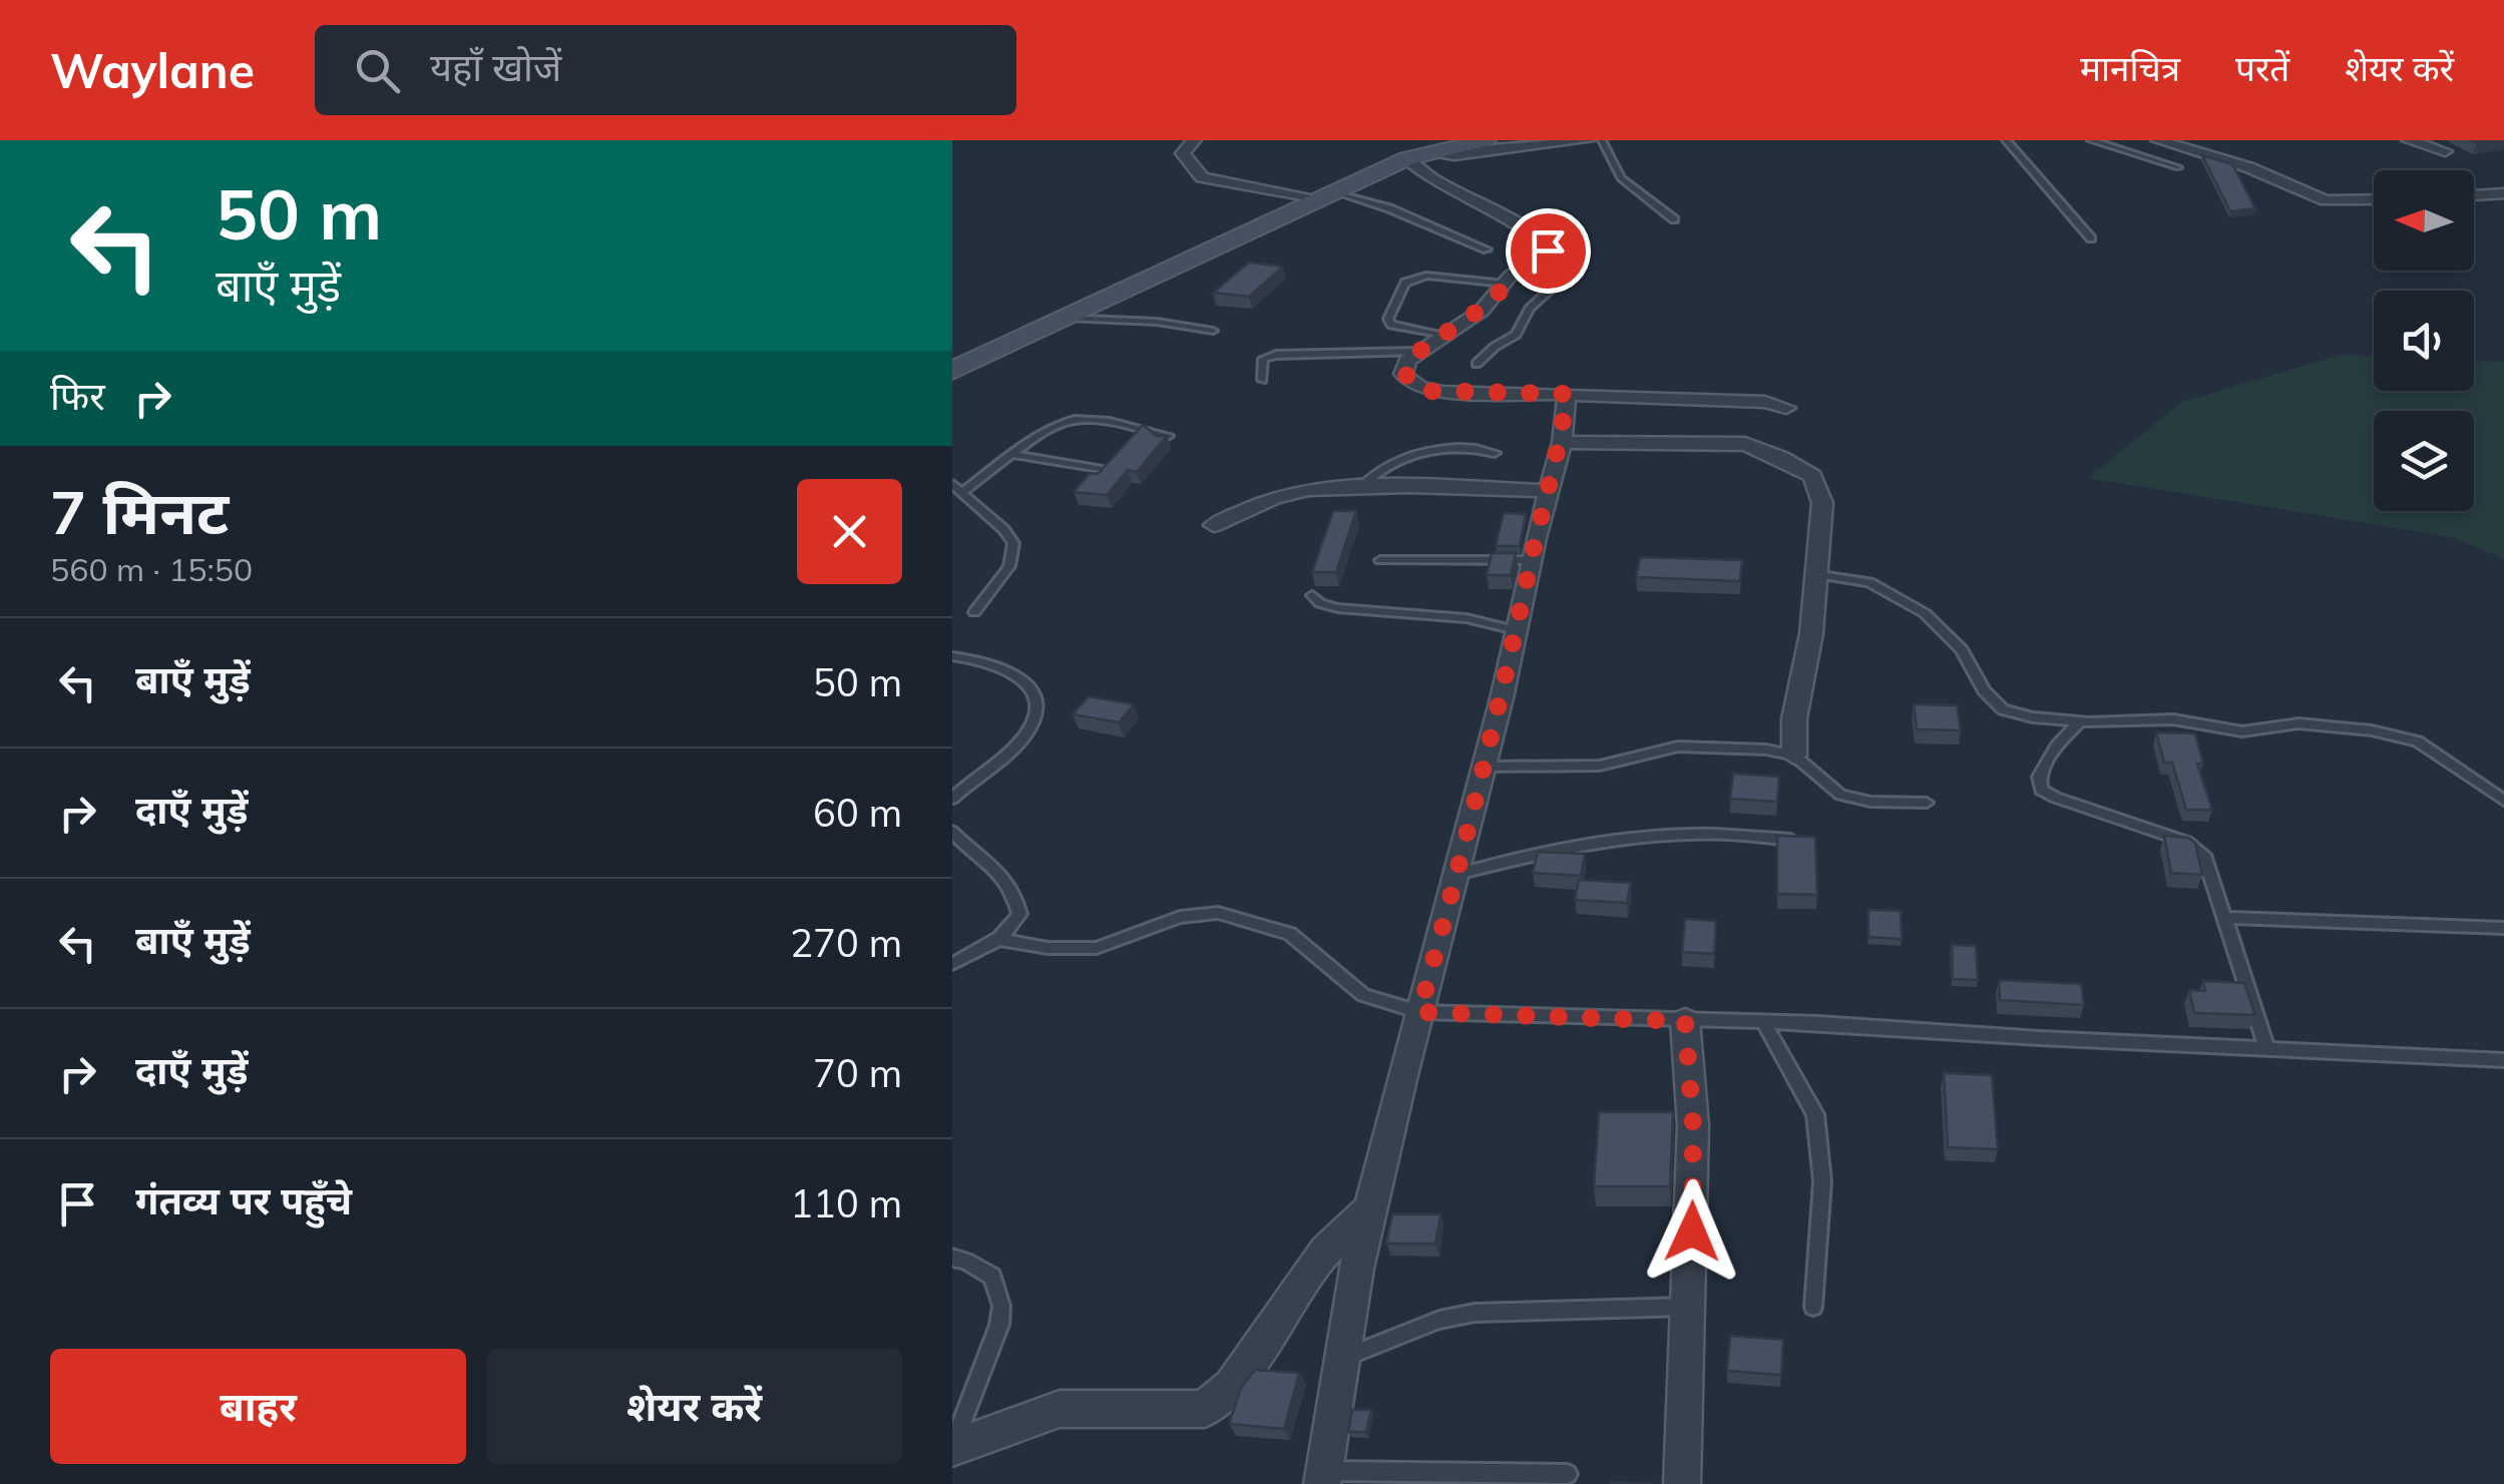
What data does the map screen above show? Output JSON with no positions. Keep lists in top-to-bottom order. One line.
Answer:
{"north":"left","page":{"header":"Waylane","search":"यहाँ खोजें","nav":["मानचित्र","परतें","शेयर करें"],"turn":["50 m","बाएँ मुड़ें"],"then":"फिर","heading":["7 मिनट","560 m · 15:50"],"list":[{"name":"बाएँ मुड़ें","value":"50 m"},{"name":"दाएँ मुड़ें","value":"60 m"},{"name":"बाएँ मुड़ें","value":"270 m"},{"name":"दाएँ मुड़ें","value":"70 m"},{"name":"गंतव्य पर पहुँचे","value":"110 m"}],"buttons":["बाहर","शेयर करें"]}}
